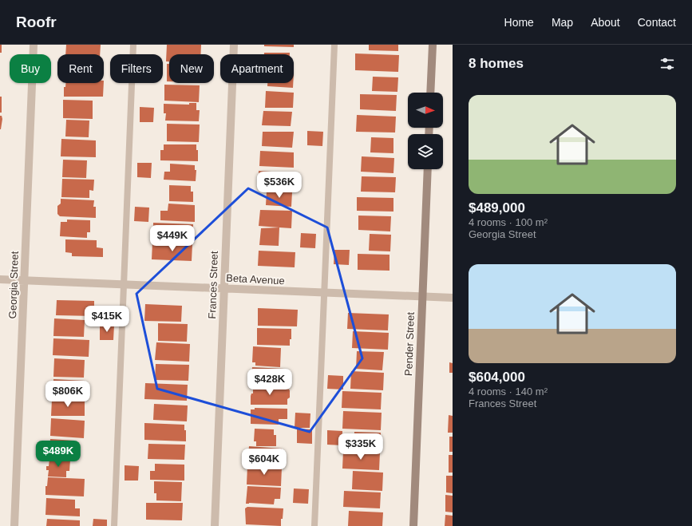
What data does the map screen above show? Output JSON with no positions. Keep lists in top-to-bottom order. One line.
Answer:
{"streets":{"street":["Beta Avenue","Georgia Street","Frances Street","Pender Street"]},"crossings":[["Beta Avenue","Georgia Street"],["Beta Avenue","Frances Street"],["Beta Avenue","Pender Street"]],"north":"right","page":{"header":"Roofr","nav":["Home","Map","About","Contact"],"heading":"8 homes","chip":["Buy","Rent","Filters","New","Apartment"],"list":[{"name":"$489,000","note":"4 rooms · 100 m² · Georgia Street"},{"name":"$604,000","note":"4 rooms · 140 m² · Frances Street"}],"price":["$536K","$449K","$415K","$428K","$806K","$335K","$489K","$604K"]}}
